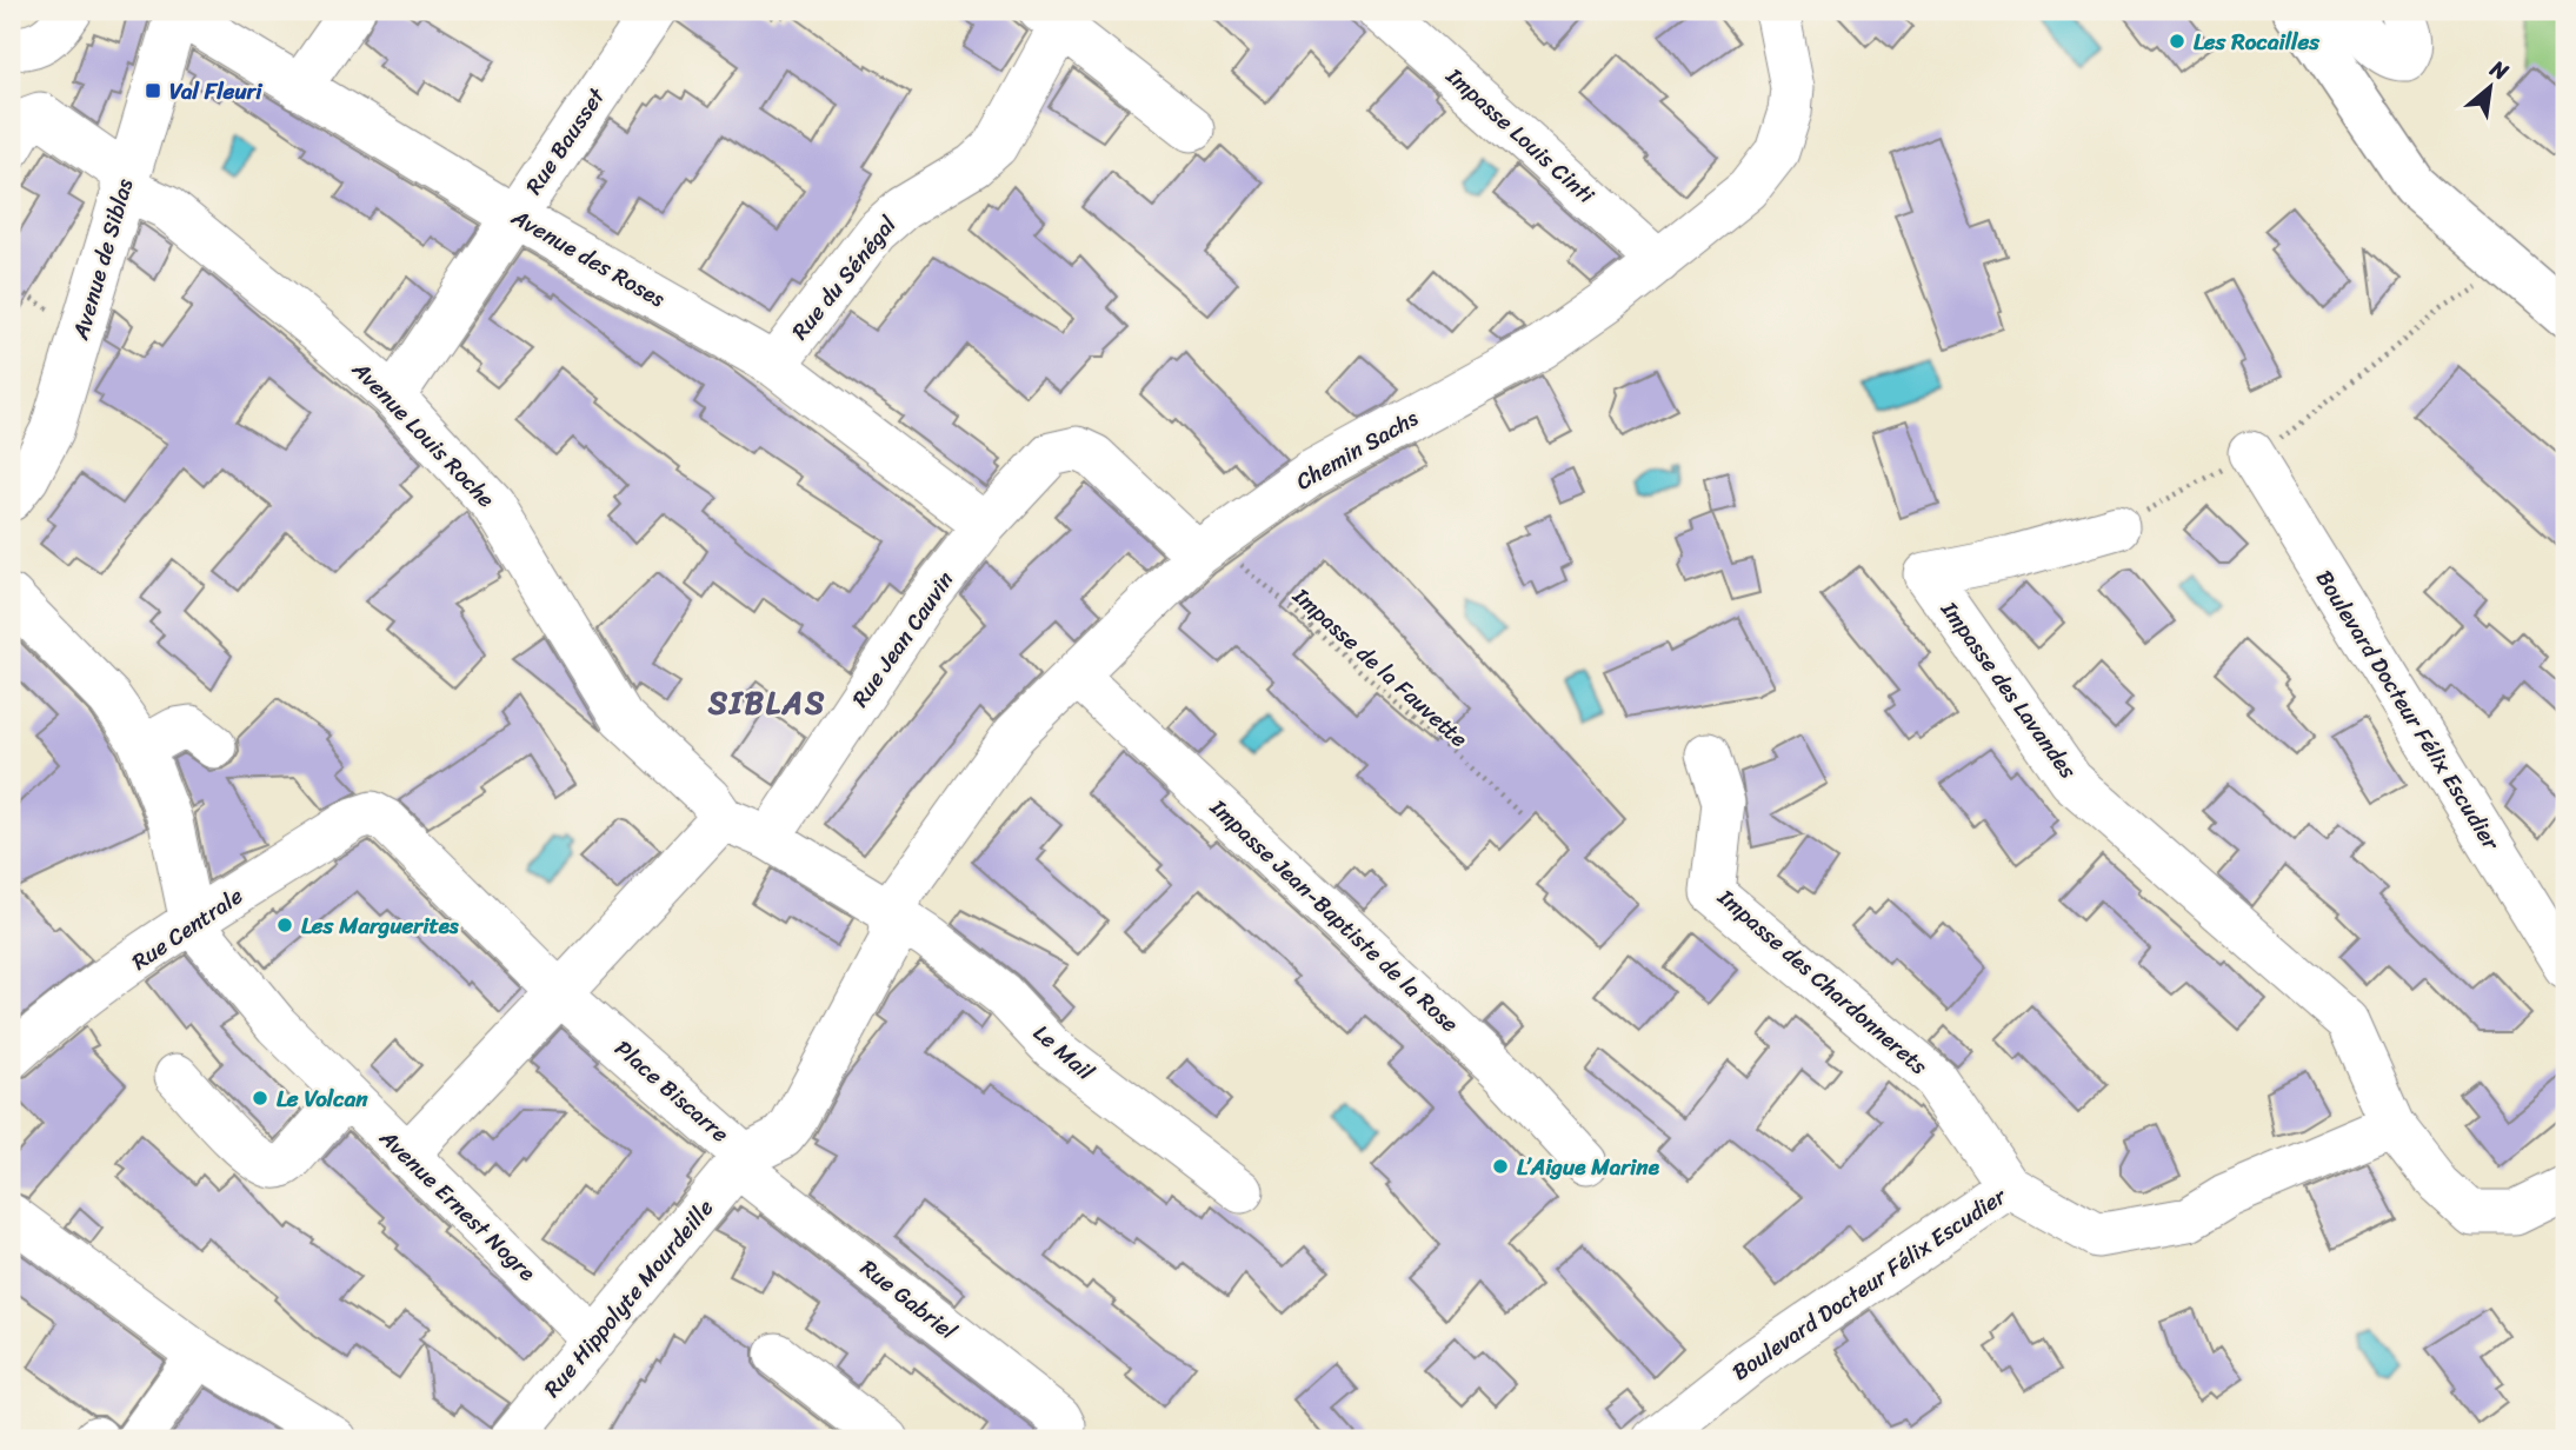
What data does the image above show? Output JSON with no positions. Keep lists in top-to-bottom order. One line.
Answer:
{"streets":{"street":["Impasse Louis Cinti","Rue Bausset","Avenue des Roses","Avenue de Siblas","Rue du Sénégal","Avenue Louis Roche","Chemin Sachs","Rue Jean Cauvin","Impasse des Lavandes","Boulevard Docteur Félix Escudier","Impasse Jean-Baptiste de la Rose","Rue Centrale","Impasse des Chardonnerets","Le Mail","Place Biscarre","Avenue Ernest Nogre","Rue Hippolyte Mourdeille","Rue Gabriel"],"path":["Impasse de la Fauvette"]},"crossings":[["Impasse Louis Cinti","Chemin Sachs"],["Rue Bausset","Avenue des Roses"],["Rue Bausset","Avenue Louis Roche"],["Avenue des Roses","Avenue de Siblas"],["Avenue des Roses","Rue du Sénégal"],["Avenue des Roses","Rue Jean Cauvin"],["Avenue de Siblas","Avenue Louis Roche"],["Chemin Sachs","Rue Jean Cauvin"],["Chemin Sachs","Impasse de la Fauvette"],["Chemin Sachs","Impasse Jean-Baptiste de la Rose"],["Chemin Sachs","Le Mail"],["Chemin Sachs","Place Biscarre"],["Rue Jean Cauvin","Impasse de la Fauvette"],["Impasse des Lavandes","Boulevard Docteur Félix Escudier"],["Boulevard Docteur Félix Escudier","Impasse des Chardonnerets"],["Rue Centrale","Place Biscarre"],["Rue Centrale","Avenue Ernest Nogre"],["Le Mail","Place Biscarre"],["Place Biscarre","Rue Hippolyte Mourdeille"],["Place Biscarre","Rue Gabriel"],["Avenue Ernest Nogre","Rue Hippolyte Mourdeille"],["Rue Hippolyte Mourdeille","Rue Gabriel"]],"districts":["SIBLAS"],"places":{"other":["Les Rocailles","Les Marguerites","Le Volcan","L’Aigue Marine"],"transit":["Val Fleuri"]},"north":"top right"}
